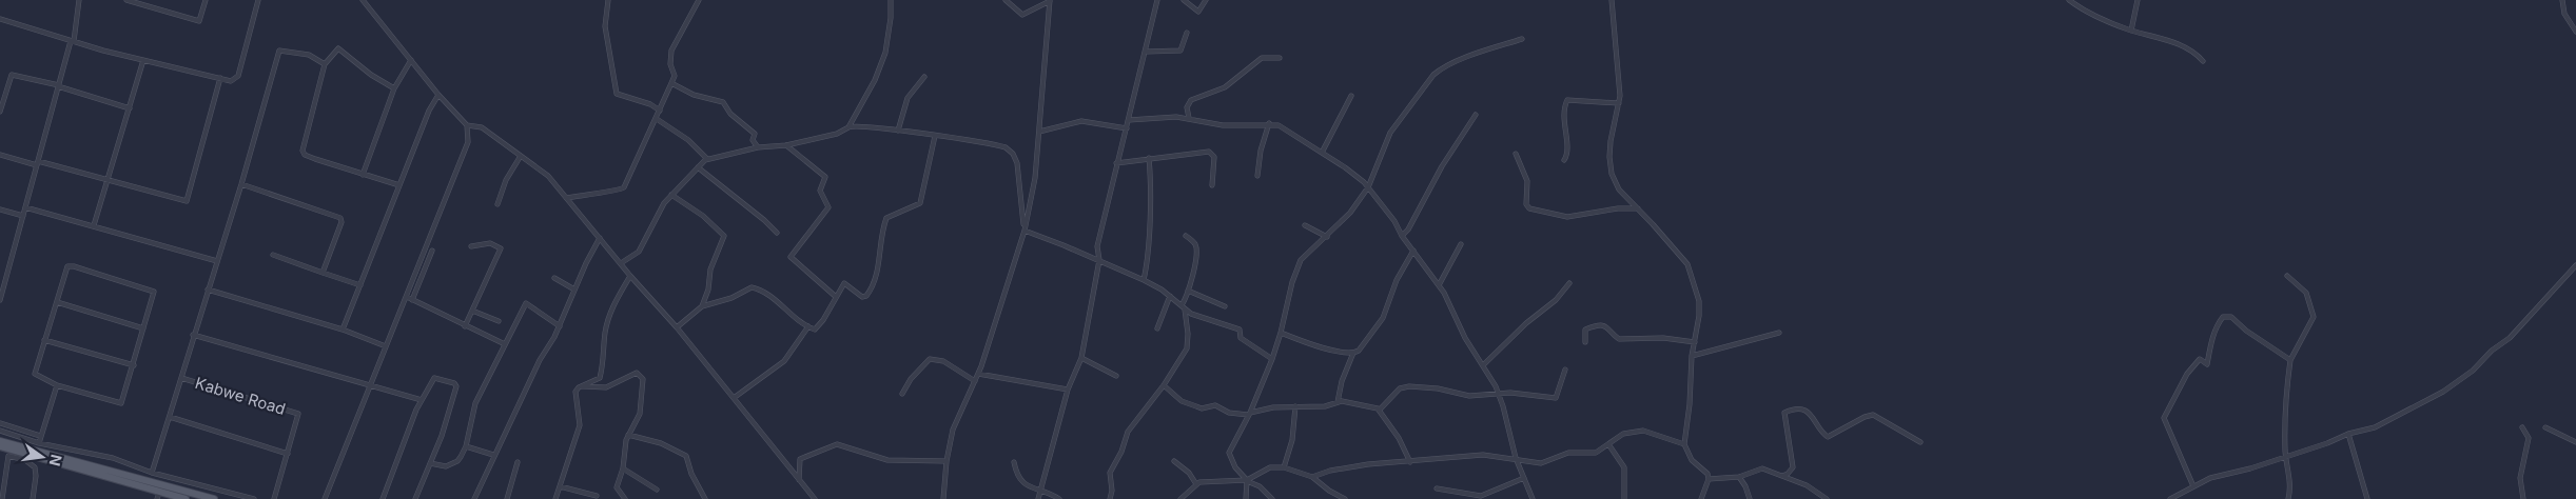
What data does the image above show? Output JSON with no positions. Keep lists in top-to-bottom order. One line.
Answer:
{"streets":{"street":["Kabwe Road"]},"north":"right"}
